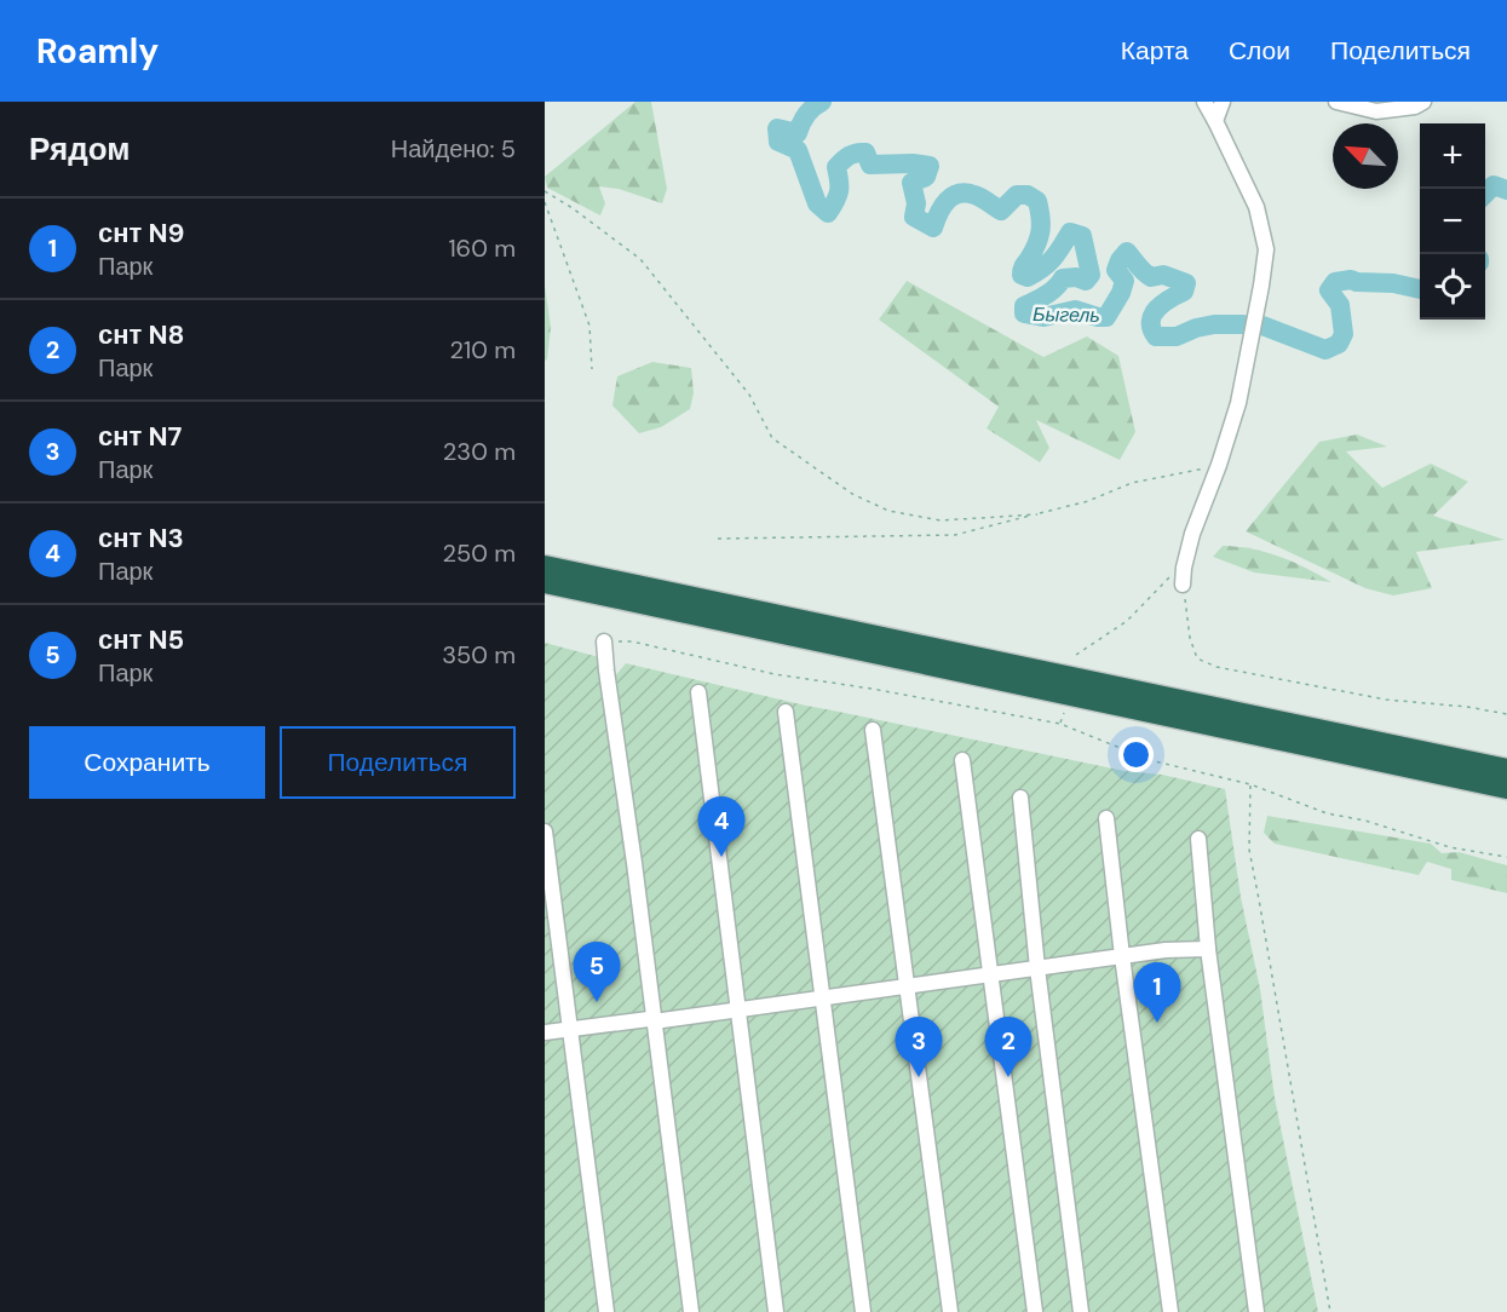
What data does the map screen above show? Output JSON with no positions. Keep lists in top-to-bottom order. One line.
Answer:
{"water":["Быгель"],"north":"top left","page":{"header":"Roamly","nav":["Карта","Слои","Поделиться"],"heading":["Рядом","Найдено: 5"],"map_buttons":["+","−"],"list":[{"mark":"1","name":"снт N9","note":"Парк","value":"160 m"},{"mark":"2","name":"снт N8","note":"Парк","value":"210 m"},{"mark":"3","name":"снт N7","note":"Парк","value":"230 m"},{"mark":"4","name":"снт N3","note":"Парк","value":"250 m"},{"mark":"5","name":"снт N5","note":"Парк","value":"350 m"}],"buttons":["Сохранить","Поделиться"],"pins":["4","5","1","2","3"]}}
